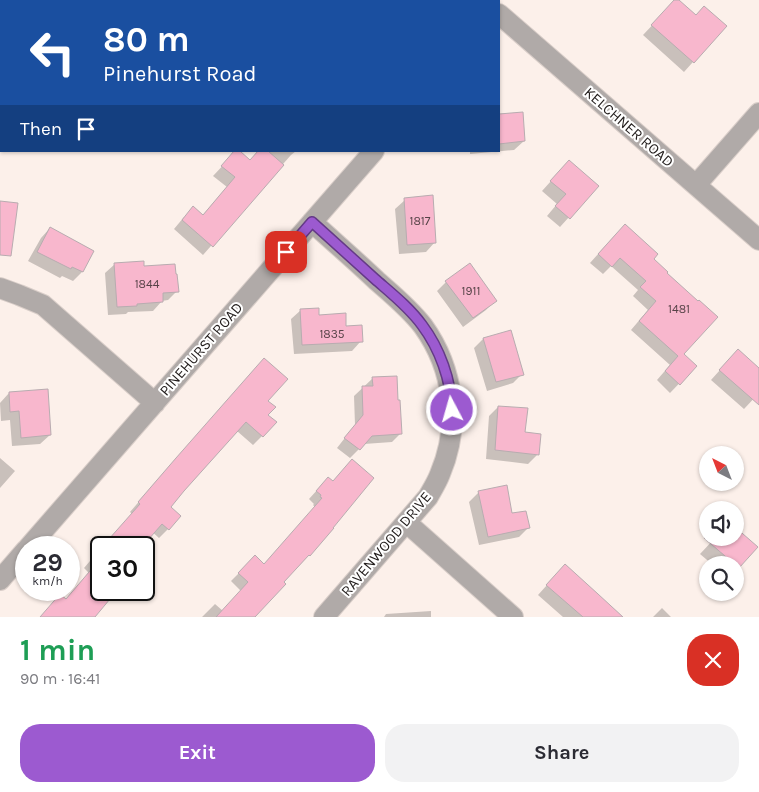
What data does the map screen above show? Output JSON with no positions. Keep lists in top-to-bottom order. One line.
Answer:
{"streets":{"street":["KELCHNER ROAD","PINEHURST ROAD","RAVENWOOD DRIVE"]},"crossings":[["PINEHURST ROAD","RAVENWOOD DRIVE"]],"house_numbers":["1817","1844","1911","1481","1835"],"north":"top left","page":{"turn":["80 m","Pinehurst Road"],"then":"Then","speed":"29 km/h","limit":"30","heading":["1 min","90 m · 16:41"],"buttons":["Exit","Share"]}}
